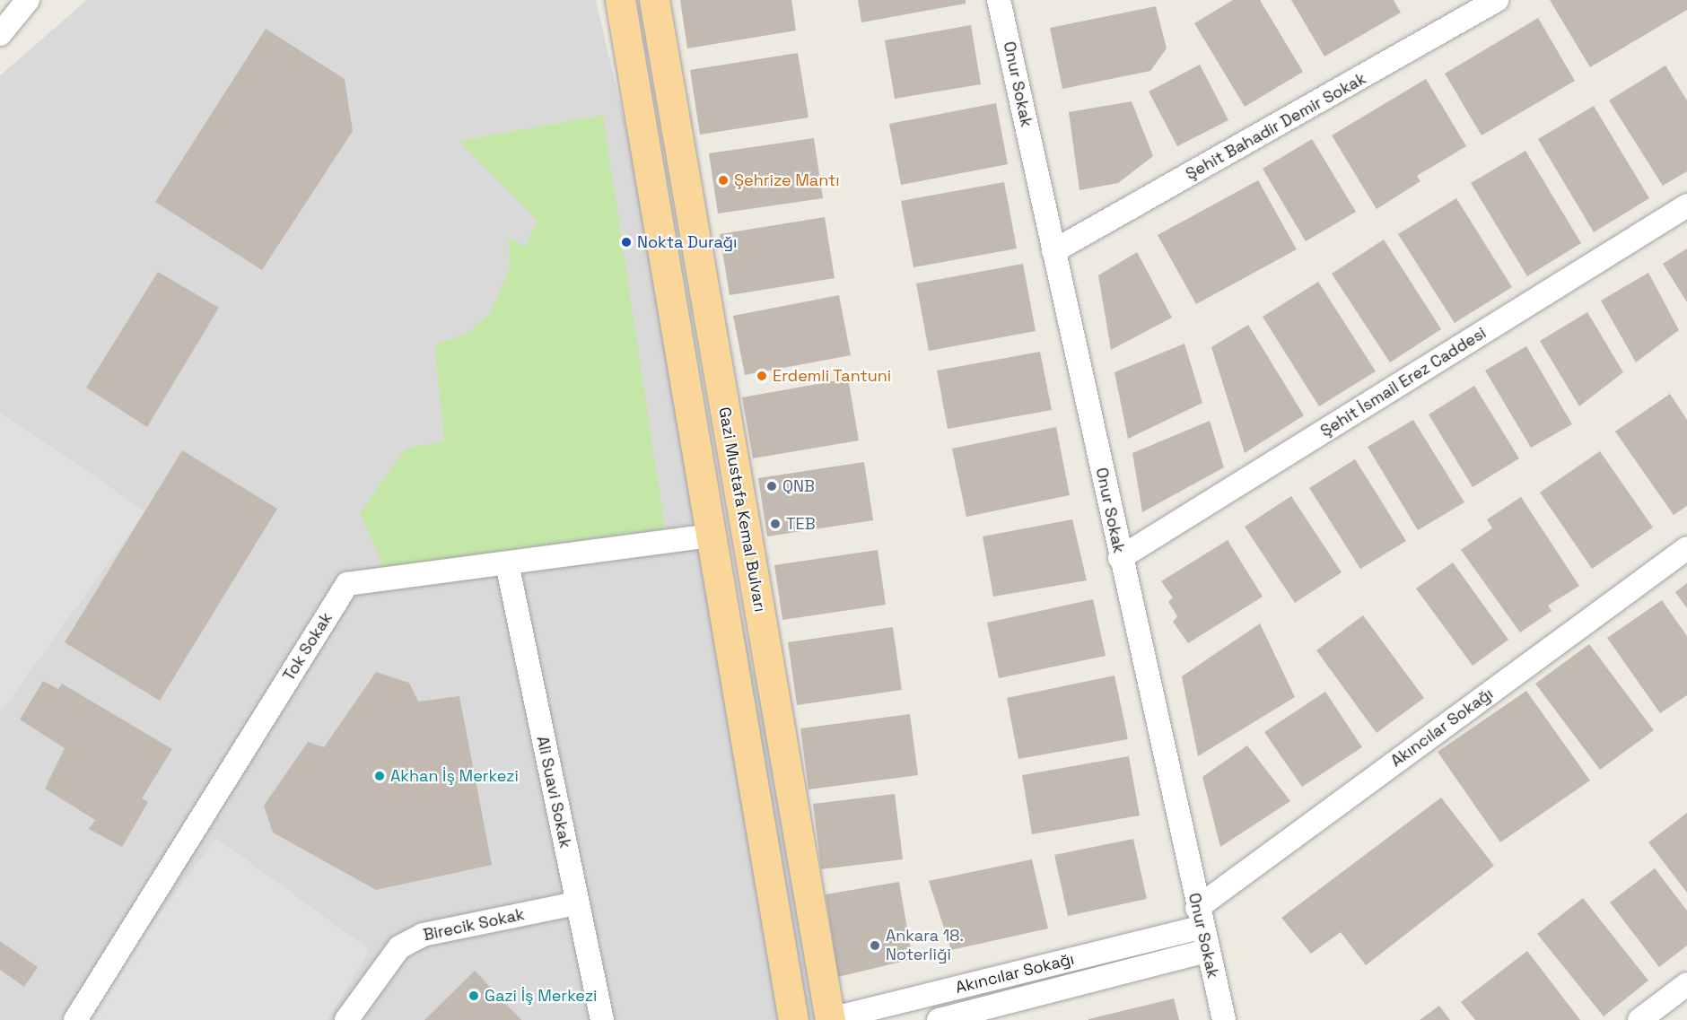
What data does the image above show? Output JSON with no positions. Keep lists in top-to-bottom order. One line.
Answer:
{"streets":{"main road":["Gazi Mustafa Kemal Bulvarı"],"street":["Onur Sokak","Şehit Bahadir Demir Sokak","Şehit İsmail Erez Caddesi","Tok Sokak","Akıncılar Sokağı","Ali Suavi Sokak","Birecik Sokak"]},"crossings":[["Onur Sokak","Şehit Bahadir Demir Sokak"],["Onur Sokak","Şehit İsmail Erez Caddesi"],["Onur Sokak","Akıncılar Sokağı"],["Gazi Mustafa Kemal Bulvarı","Akıncılar Sokağı"],["Tok Sokak","Ali Suavi Sokak"],["Ali Suavi Sokak","Birecik Sokak"]],"places":["Şehrize Mantı","Nokta Durağı","Erdemli Tantuni","QNB","TEB","Akhan İş Merkezi","Ankara 18. Noterliği","Gazi İş Merkezi"]}
